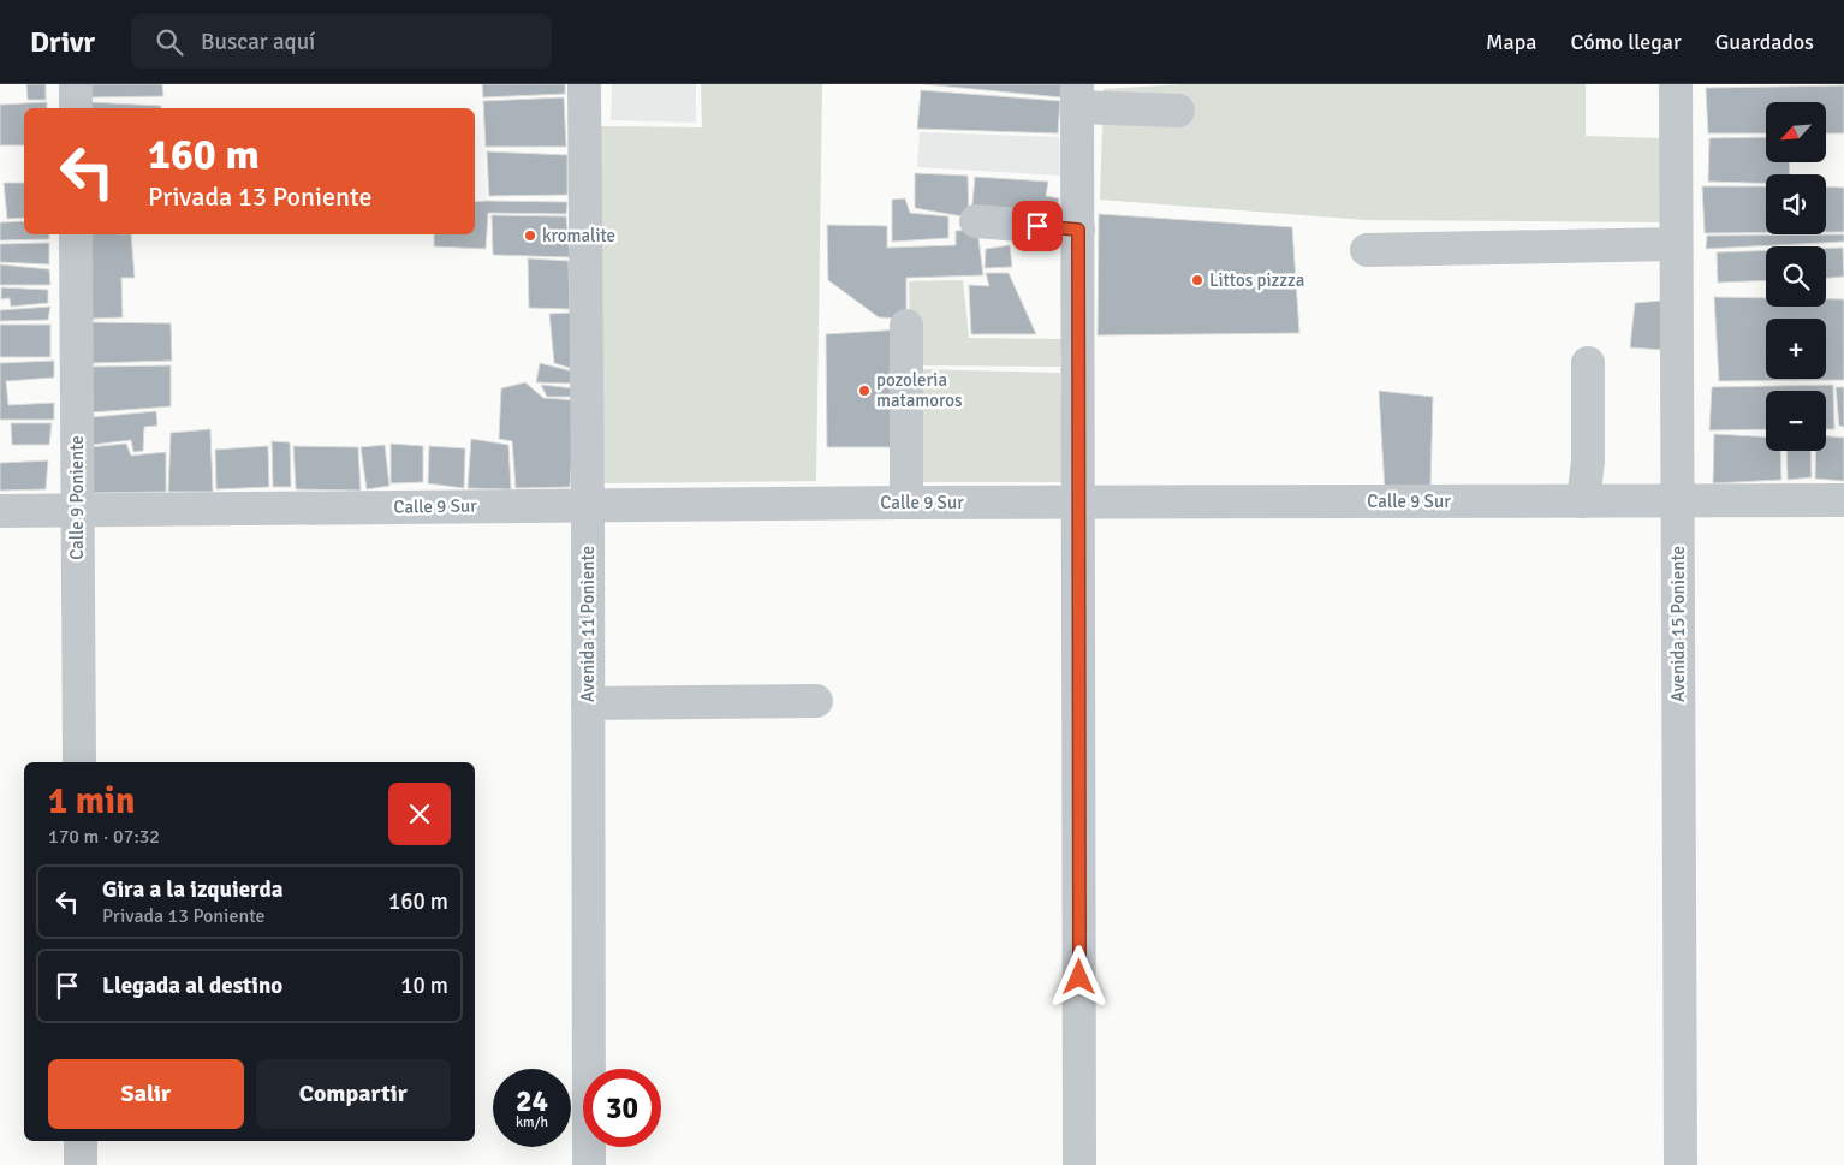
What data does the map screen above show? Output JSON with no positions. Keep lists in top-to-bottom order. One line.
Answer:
{"streets":{"street":["Calle 9 Poniente","Calle 9 Sur","Avenida 11 Poniente","Avenida 15 Poniente"]},"crossings":[["Calle 9 Poniente","Calle 9 Sur"],["Calle 9 Sur","Avenida 11 Poniente"],["Calle 9 Sur","Avenida 15 Poniente"]],"places":["kromalite","Littos pizzza","pozoleria matamoros"],"north":"bottom left","page":{"header":"Drivr","search":"Buscar aquí","nav":["Mapa","Cómo llegar","Guardados"],"map_buttons":["+","−"],"turn":["160 m","Privada 13 Poniente"],"heading":["1 min","170 m · 07:32"],"list":[{"name":"Gira a la izquierda","note":"Privada 13 Poniente","value":"160 m"},{"name":"Llegada al destino","value":"10 m"}],"buttons":["Salir","Compartir"],"speed":"24 km/h","limit":"30"}}
